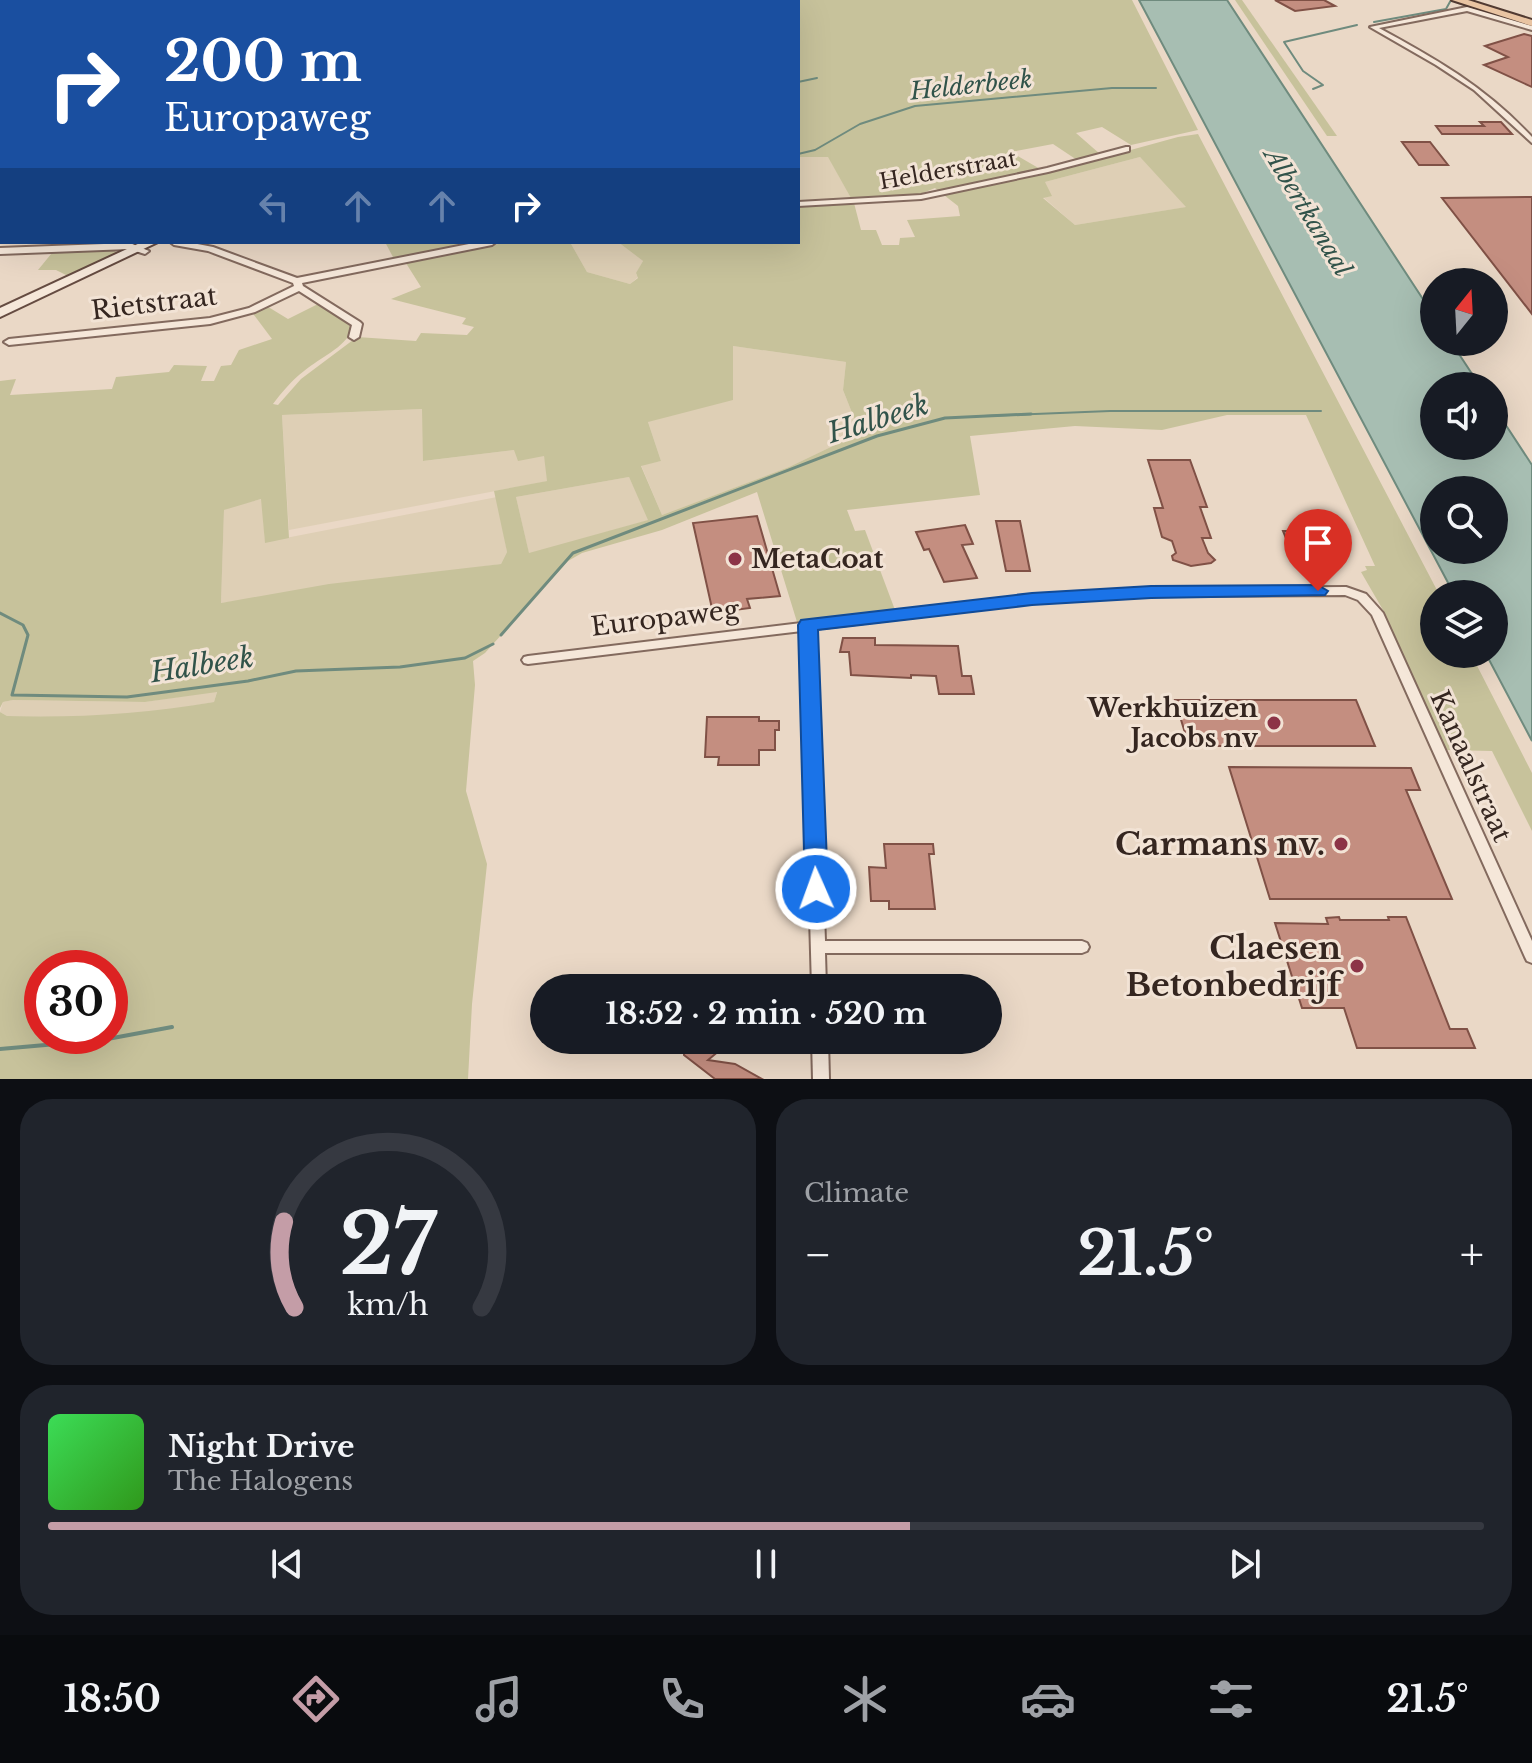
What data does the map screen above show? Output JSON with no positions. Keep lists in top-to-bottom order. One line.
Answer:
{"streets":{"street":["Helderstraat","Rietstraat","Europaweg","Kanaalstraat"]},"crossings":[["Europaweg","Kanaalstraat"]],"water":["Helderbeek","Albertkanaal","Halbeek"],"places":["MetaCoat","Werkhuizen Jacobs nv","Carmans nv.","Claesen Betonbedrijf"],"north":"top","page":{"turn":["200 m","Europaweg"],"limit":"30","trip":"18:52 · 2 min · 520 m","tile":"Climate","heat":["−","21.5°","+"],"song":["Night Drive","The Halogens"],"tabs":["18:50","21.5°"],"gauge":["27","km/h"]}}
